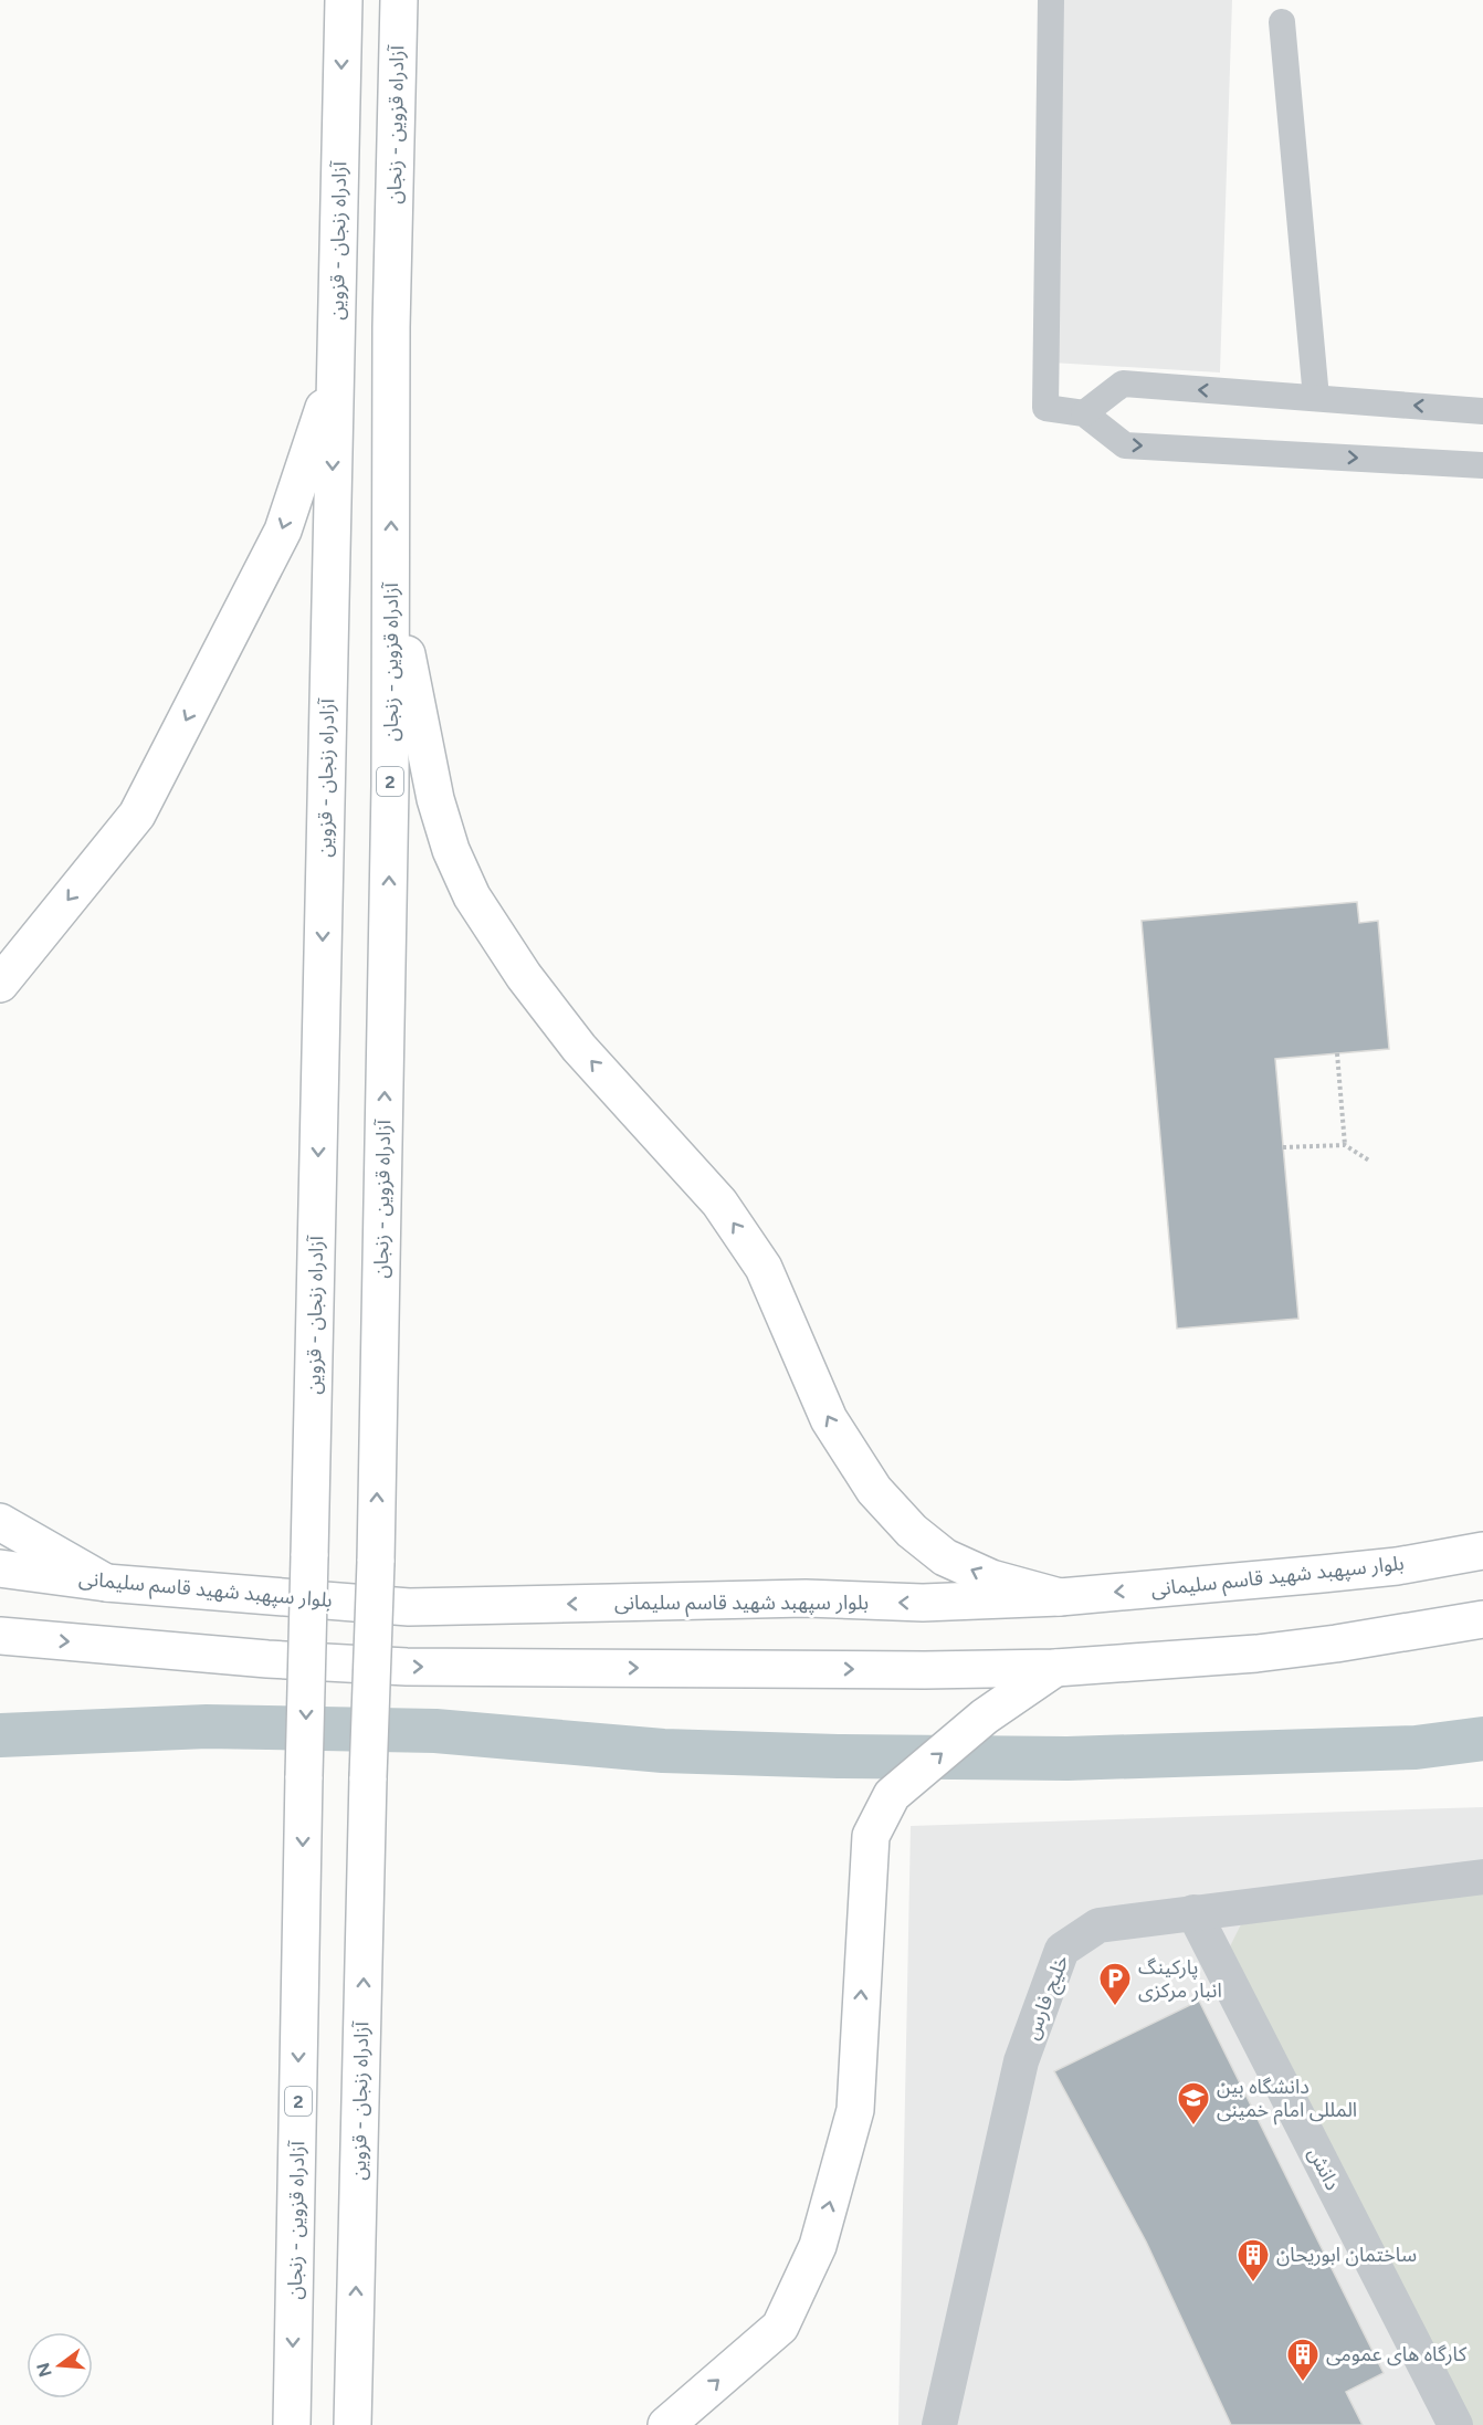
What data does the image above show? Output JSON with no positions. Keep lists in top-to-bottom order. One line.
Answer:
{"streets":{"main road":["آزادراه قزوین - زنجان","آزادراه زنجان - قزوین","2","بلوار سپهبد شهید قاسم سلیمانی"],"street":["خلیج فارس","دانش"]},"crossings":[["آزادراه قزوین - زنجان","آزادراه زنجان - قزوین"],["خلیج فارس","دانش"]],"places":{"parking":["پارکینگ انبار مرکزی"],"school or university":["دانشگاه بین المللی امام خمینی"],"building":["ساختمان ابوریحان","کارگاه های عمومی"]},"north":"left"}
